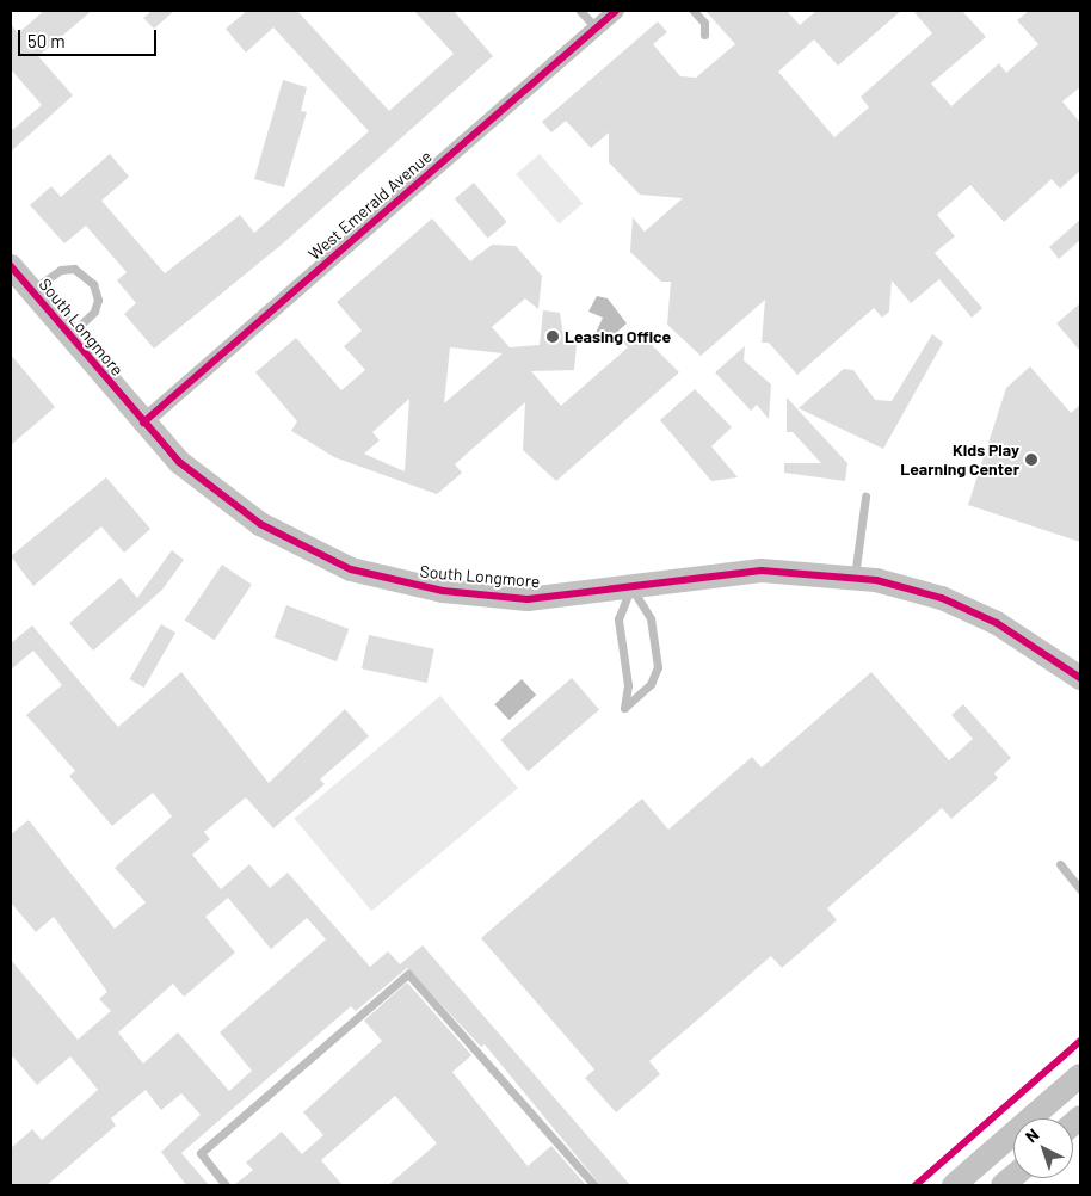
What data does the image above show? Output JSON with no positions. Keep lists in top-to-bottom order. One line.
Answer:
{"streets":{"street":["West Emerald Avenue","South Longmore"]},"crossings":[["West Emerald Avenue","South Longmore"]],"places":["Leasing Office","Kids Play Learning Center"],"scale_bar":"50 m","north":"top left"}
